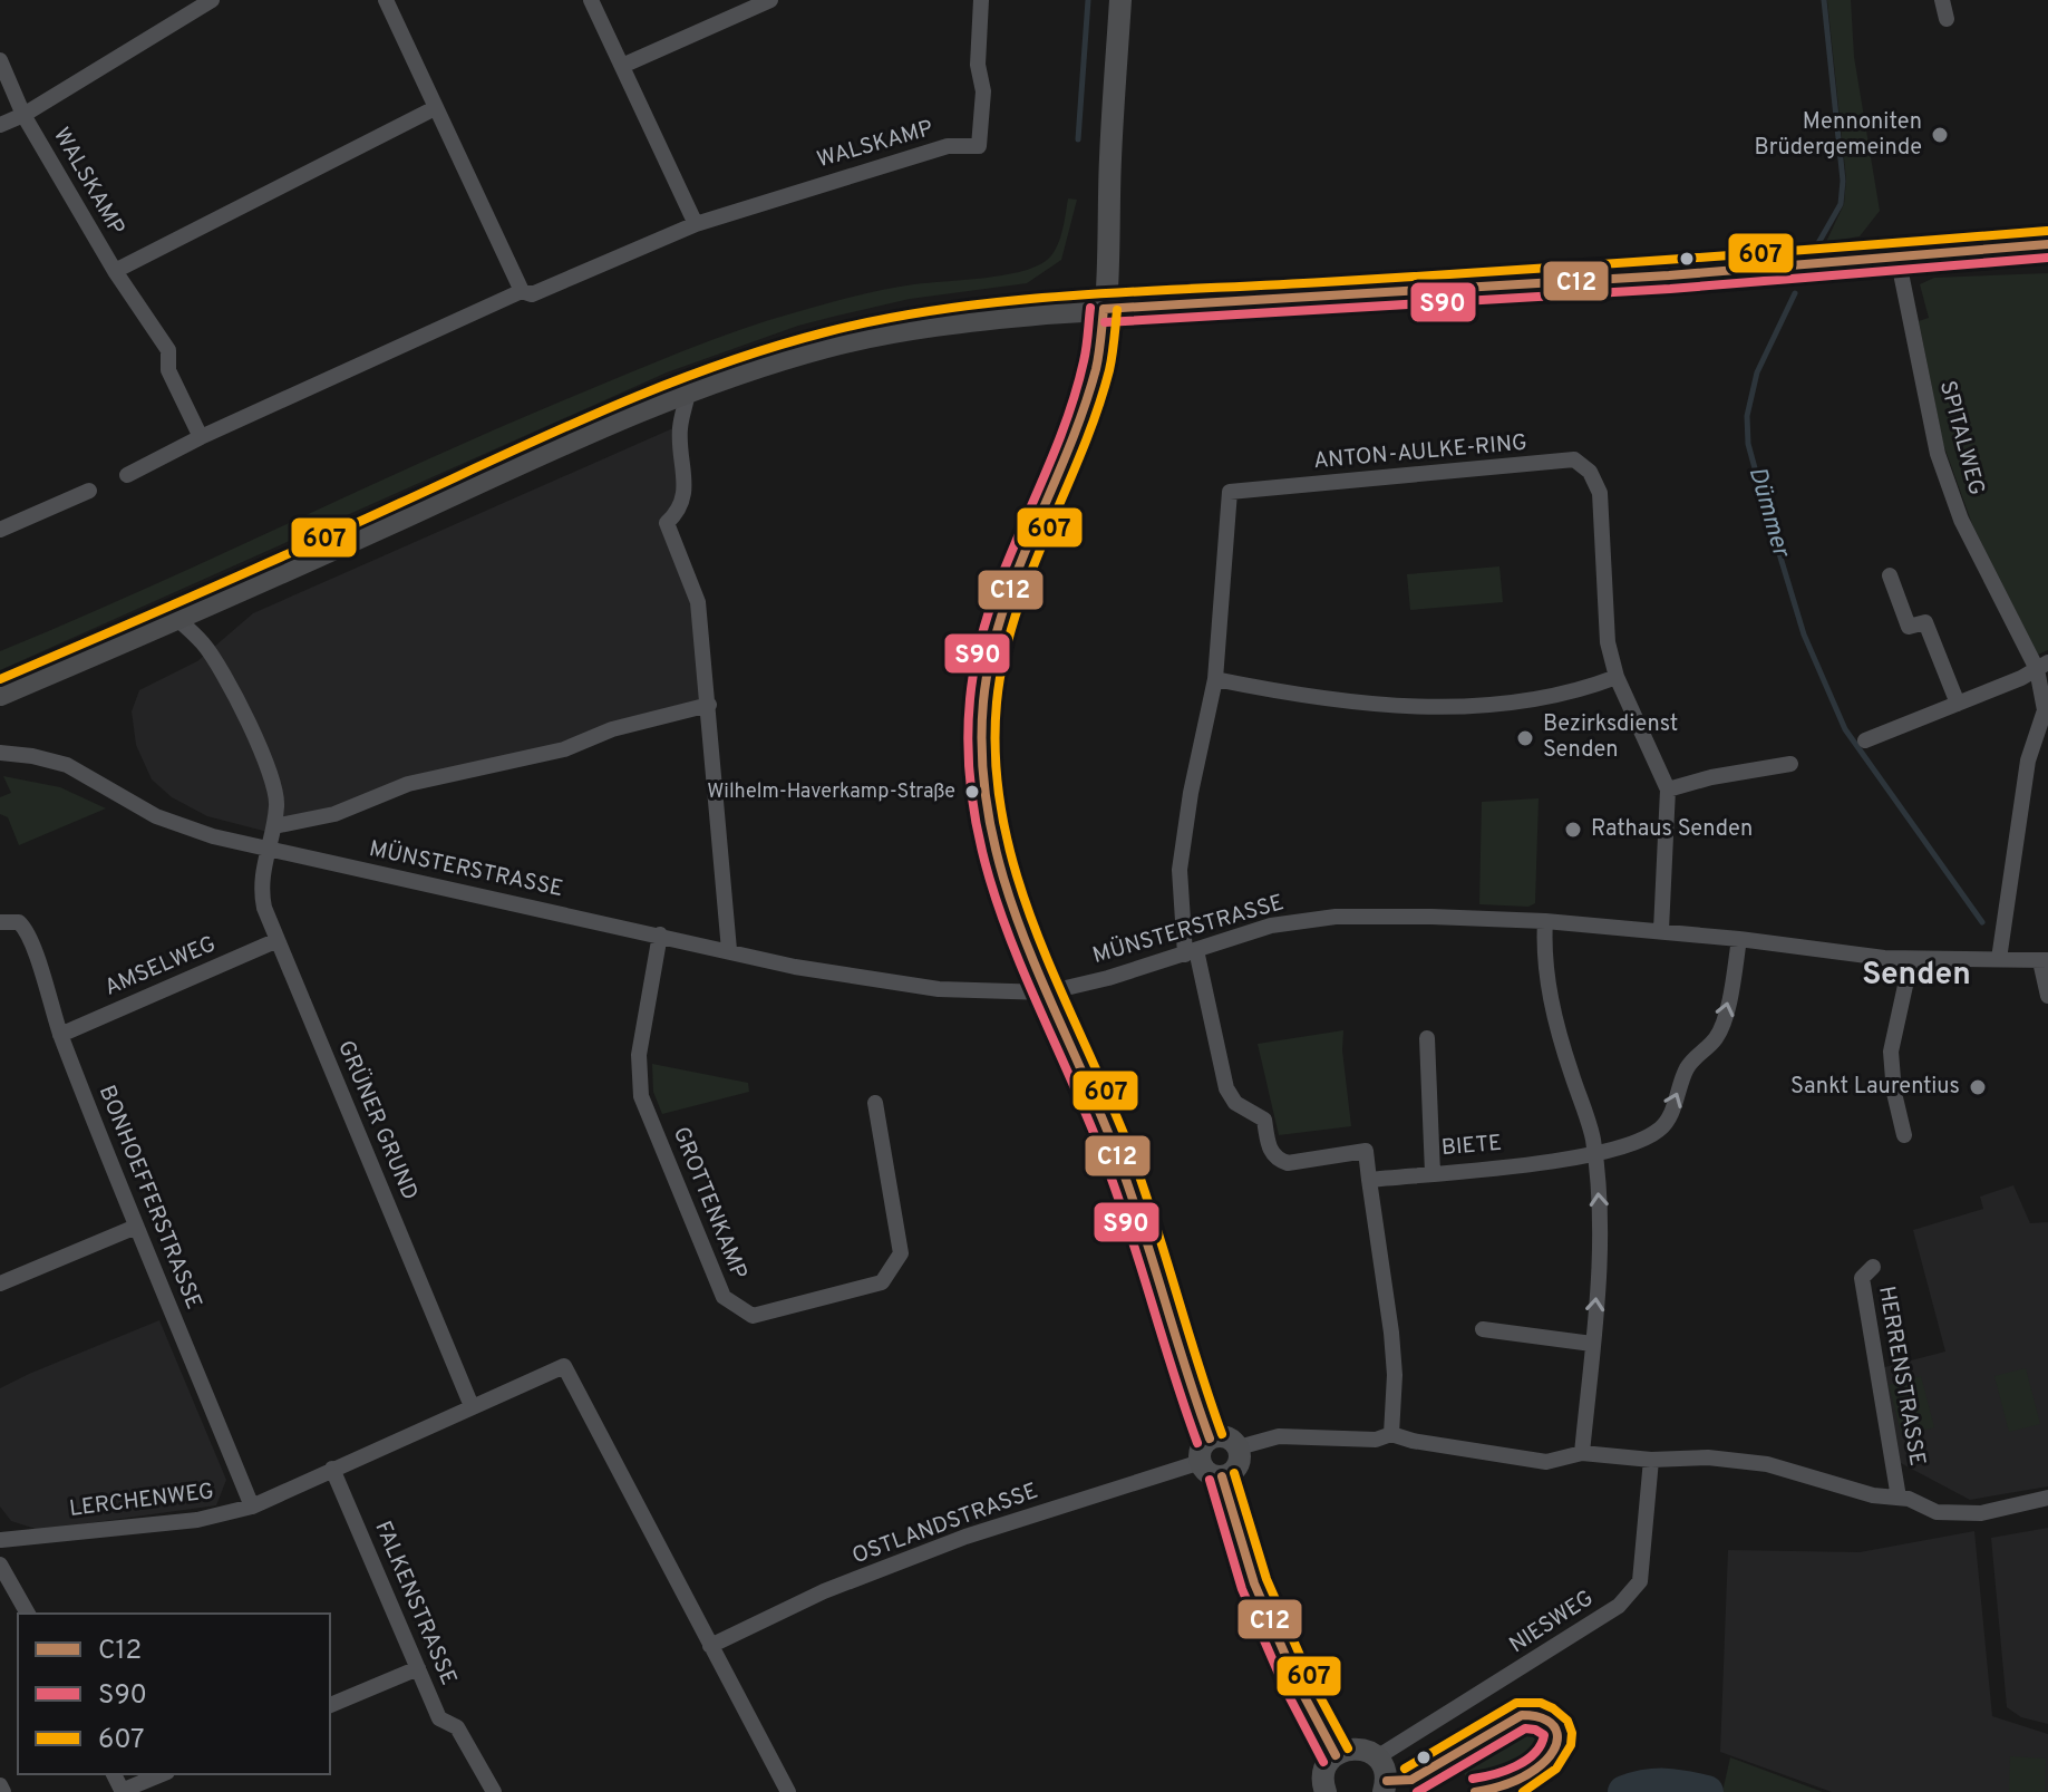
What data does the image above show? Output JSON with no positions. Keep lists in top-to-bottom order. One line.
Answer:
{"streets":{"street":["WALSKAMP","SPITALWEG","ANTON-AULKE-RING","MÜNSTERSTRASSE","AMSELWEG","GRÜNER GRUND","BIETE","BONHOEFFERSTRASSE","GROTTENKAMP","HERRENSTRASSE","LERCHENWEG","OSTLANDSTRASSE","FALKENSTRASSE","NIESWEG"]},"crossings":[["SPITALWEG","MÜNSTERSTRASSE"],["ANTON-AULKE-RING","MÜNSTERSTRASSE"],["MÜNSTERSTRASSE","GRÜNER GRUND"],["MÜNSTERSTRASSE","BIETE"],["MÜNSTERSTRASSE","GROTTENKAMP"],["AMSELWEG","GRÜNER GRUND"],["AMSELWEG","BONHOEFFERSTRASSE"],["BONHOEFFERSTRASSE","LERCHENWEG"],["LERCHENWEG","FALKENSTRASSE"]],"one_way":["BIETE"],"districts":["Senden"],"water":["Dümmer"],"places":["Mennoniten Brüdergemeinde","Bezirksdienst Senden","Wilhelm-Haverkamp-Straße","Rathaus Senden","Sankt Laurentius"],"lines":["transit line 607","transit line C12","transit line S90"],"legend":["C12","S90","607"]}
